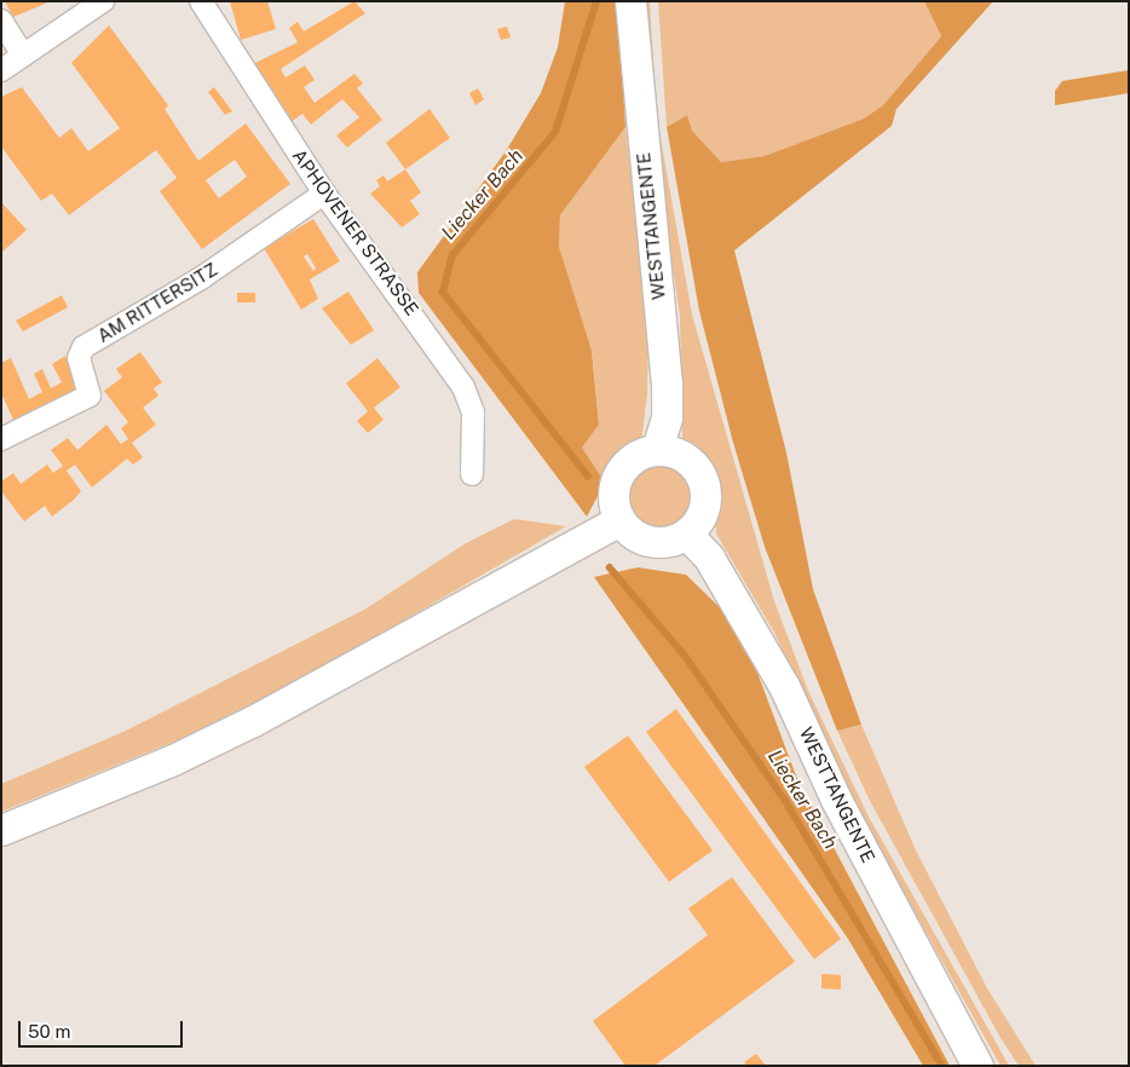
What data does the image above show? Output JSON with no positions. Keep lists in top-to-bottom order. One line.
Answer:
{"streets":{"main road":["WESTTANGENTE"],"street":["APHOVENER STRASSE","AM RITTERSITZ"]},"crossings":[["APHOVENER STRASSE","AM RITTERSITZ"]],"water":["Liecker Bach"],"scale_bar":"50 m"}
